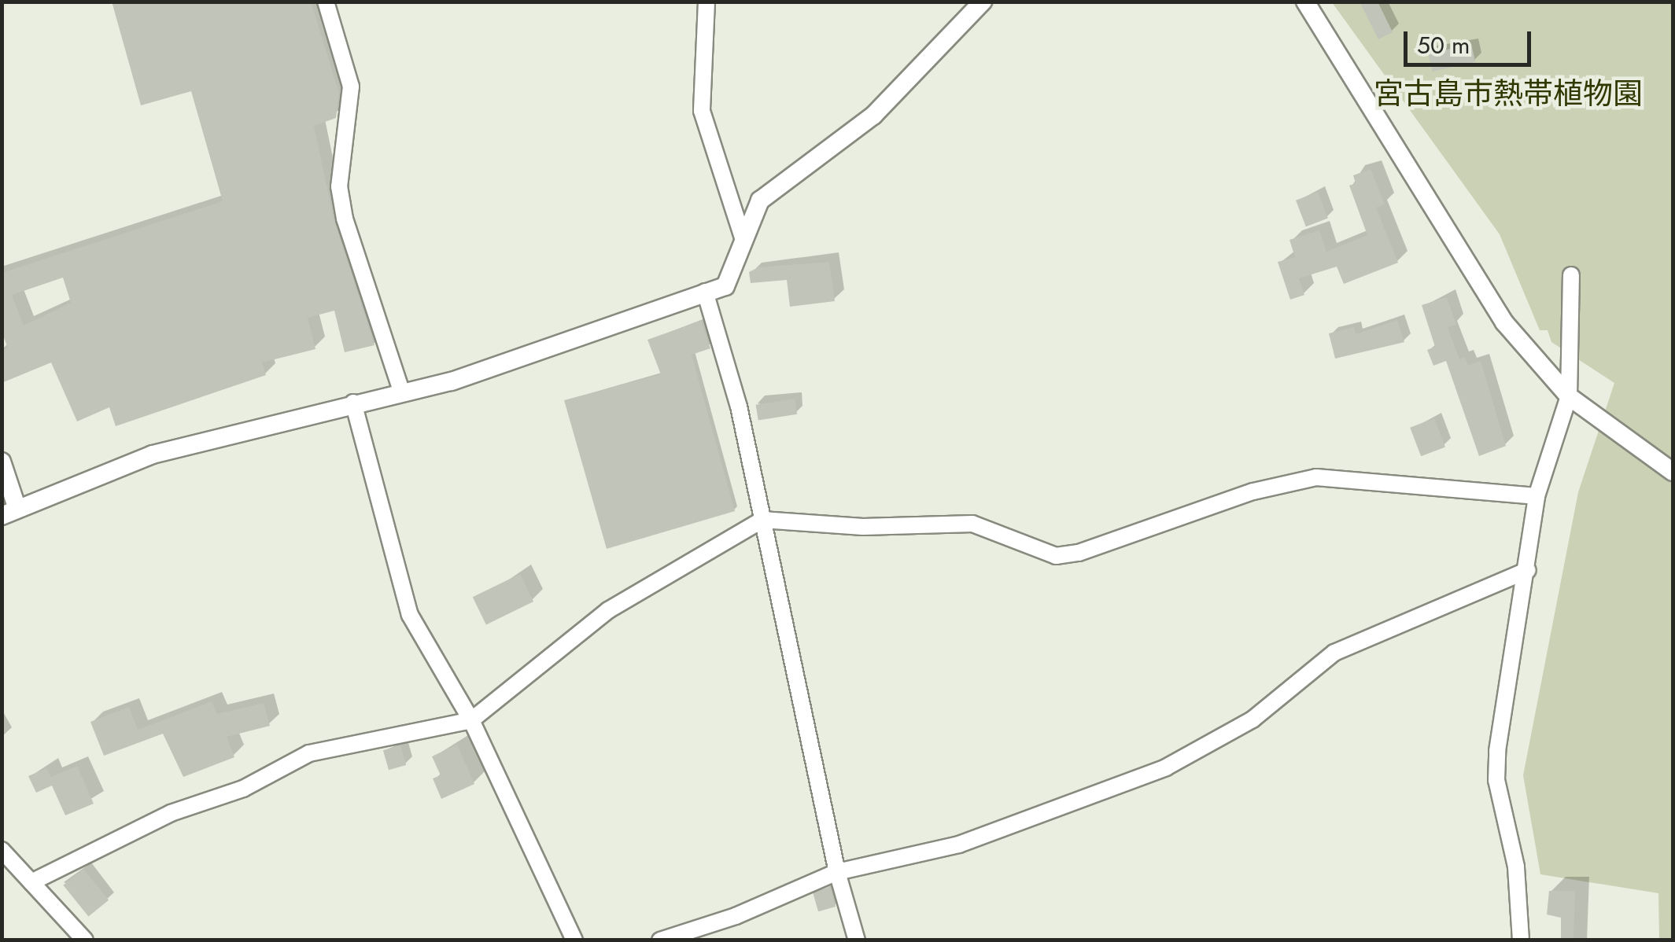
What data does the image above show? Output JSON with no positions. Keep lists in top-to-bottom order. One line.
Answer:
{"parks":["宮古島市熱帯植物園"],"scale_bar":"50 m"}
